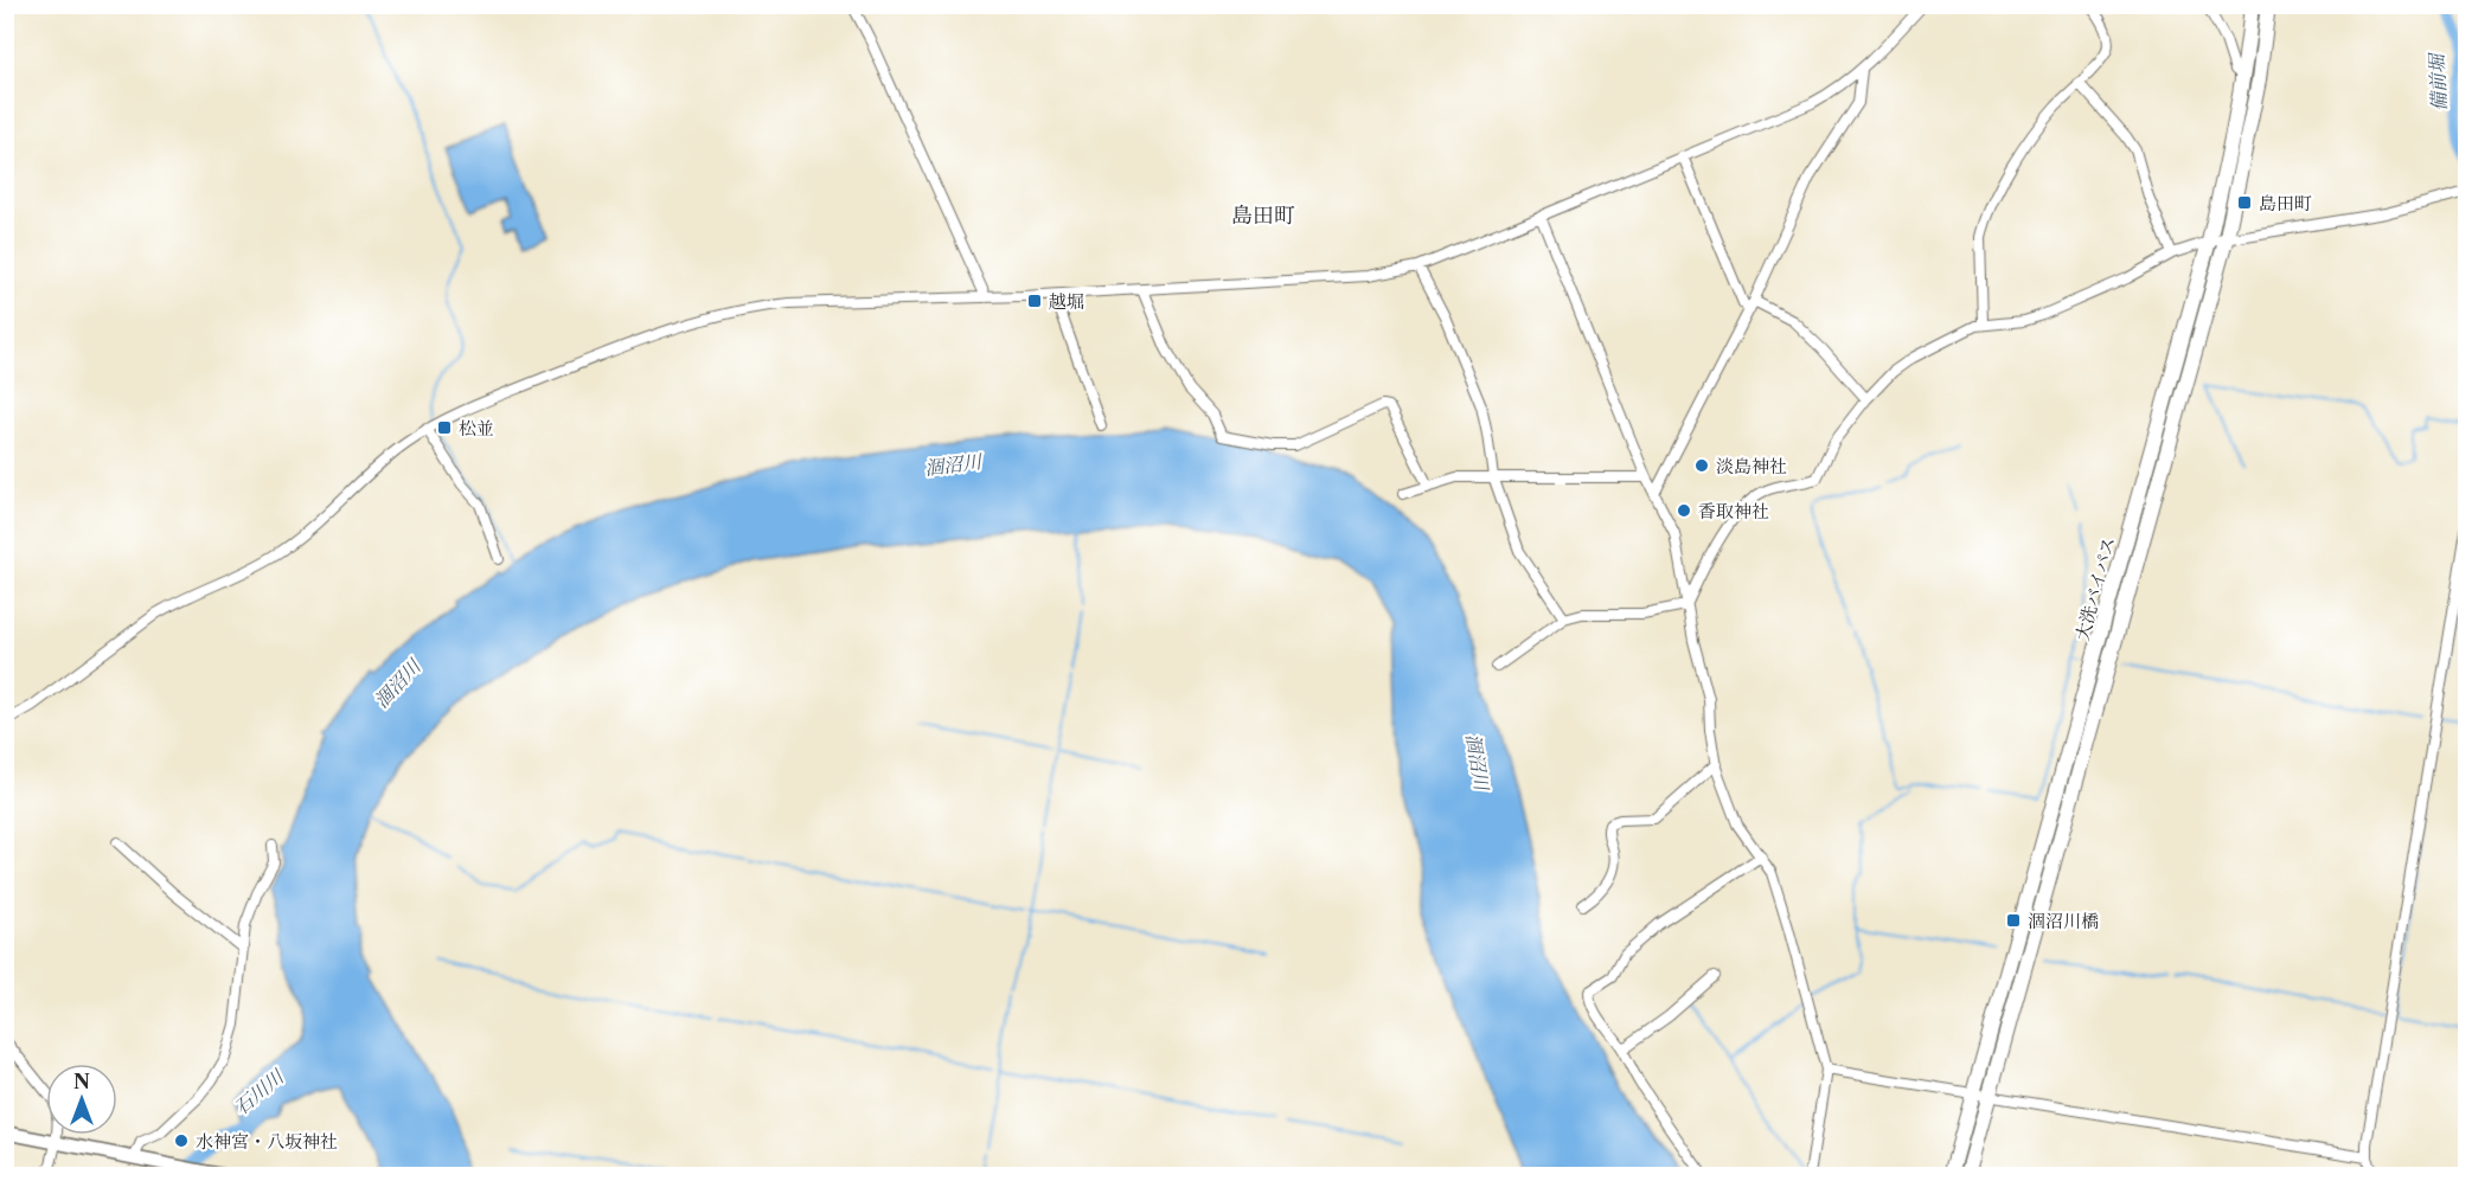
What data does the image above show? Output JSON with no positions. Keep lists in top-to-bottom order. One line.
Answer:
{"streets":{"highway":["大洗バイパス"]},"districts":["島田町"],"water":["備前堀","涸沼川","石川川"],"places":{"transit":["島田町","越堀","松並","涸沼川橋"],"other":["淡島神社","香取神社","水神宮・八坂神社"]},"north":"top"}
